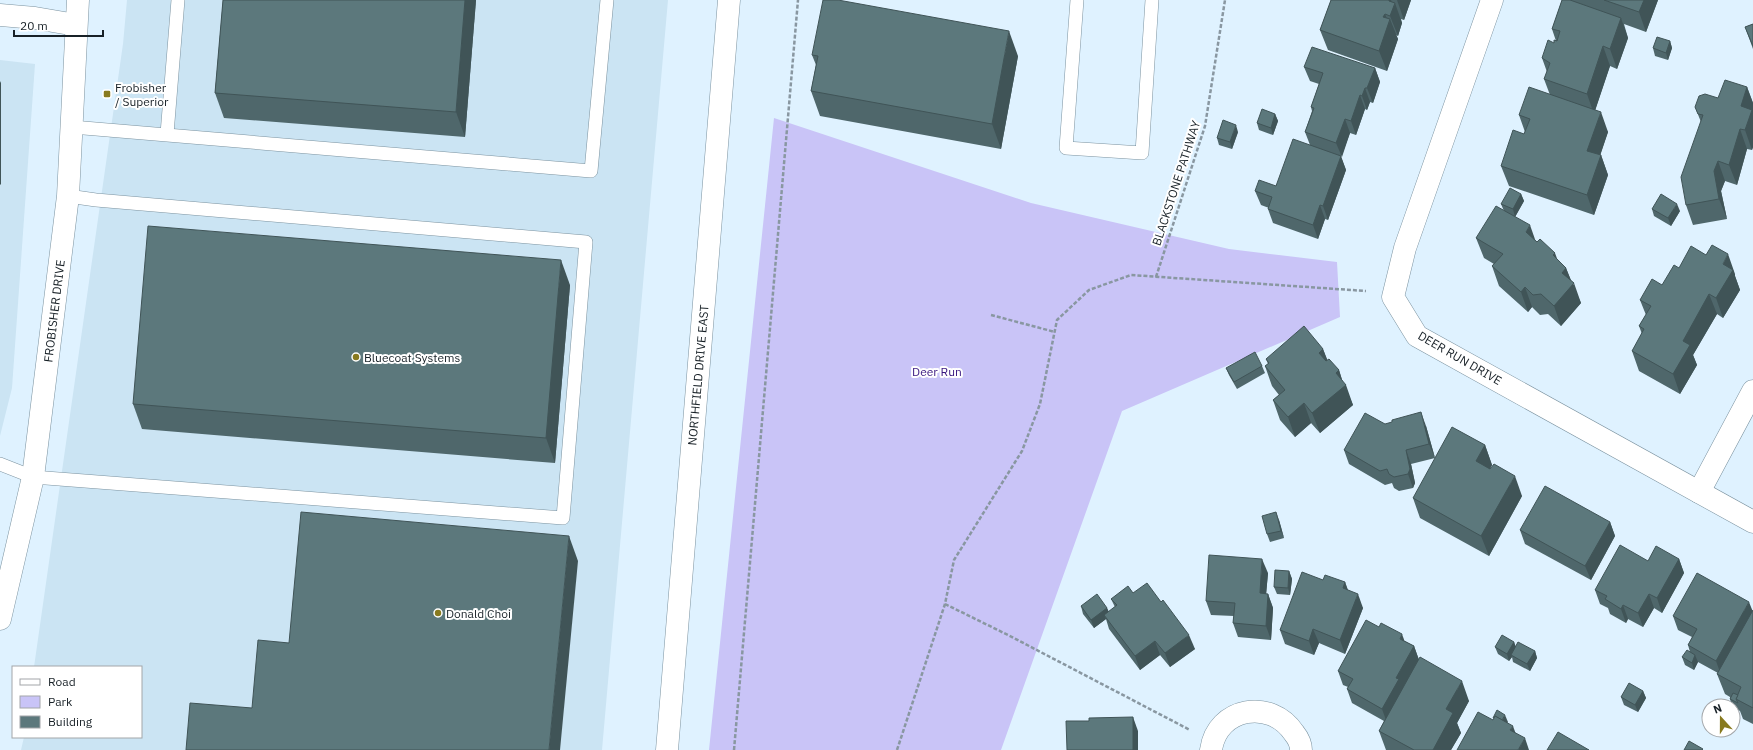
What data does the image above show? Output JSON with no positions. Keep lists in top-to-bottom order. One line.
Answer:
{"streets":{"street":["FROBISHER DRIVE","DEER RUN DRIVE","NORTHFIELD DRIVE EAST"],"path":["BLACKSTONE PATHWAY"]},"parks":["Deer Run"],"places":{"transit":["Frobisher / Superior"],"other":["Bluecoat Systems","Donald Choi"]},"legend":["Road","Park","Building"],"scale_bar":"20 m","north":"top"}
